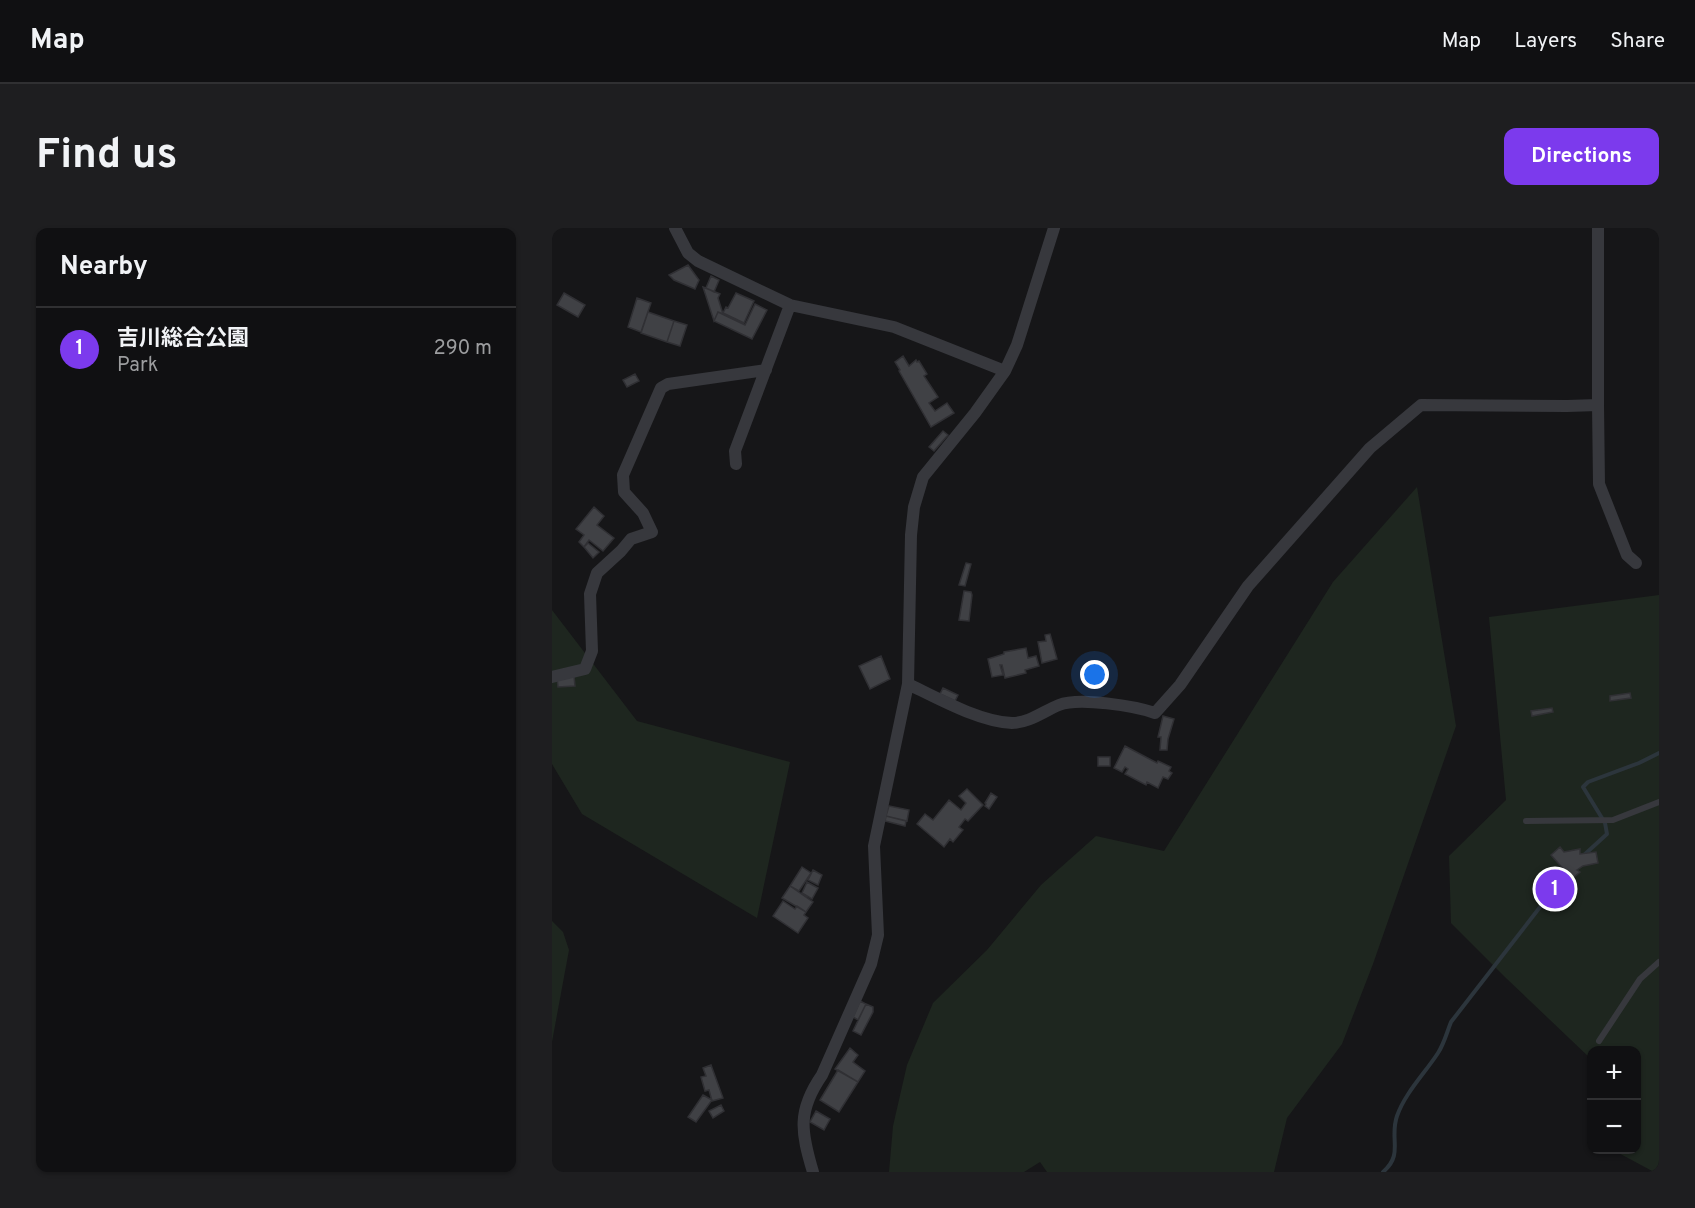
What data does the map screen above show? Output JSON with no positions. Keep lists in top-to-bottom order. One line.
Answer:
{"page":{"header":"Map","nav":["Map","Layers","Share"],"buttons":"Directions","title":"Find us","heading":"Nearby","list":[{"mark":"1","name":"吉川総合公園","note":"Park","value":"290 m"}],"pins":"1","map_buttons":["+","−"]}}
